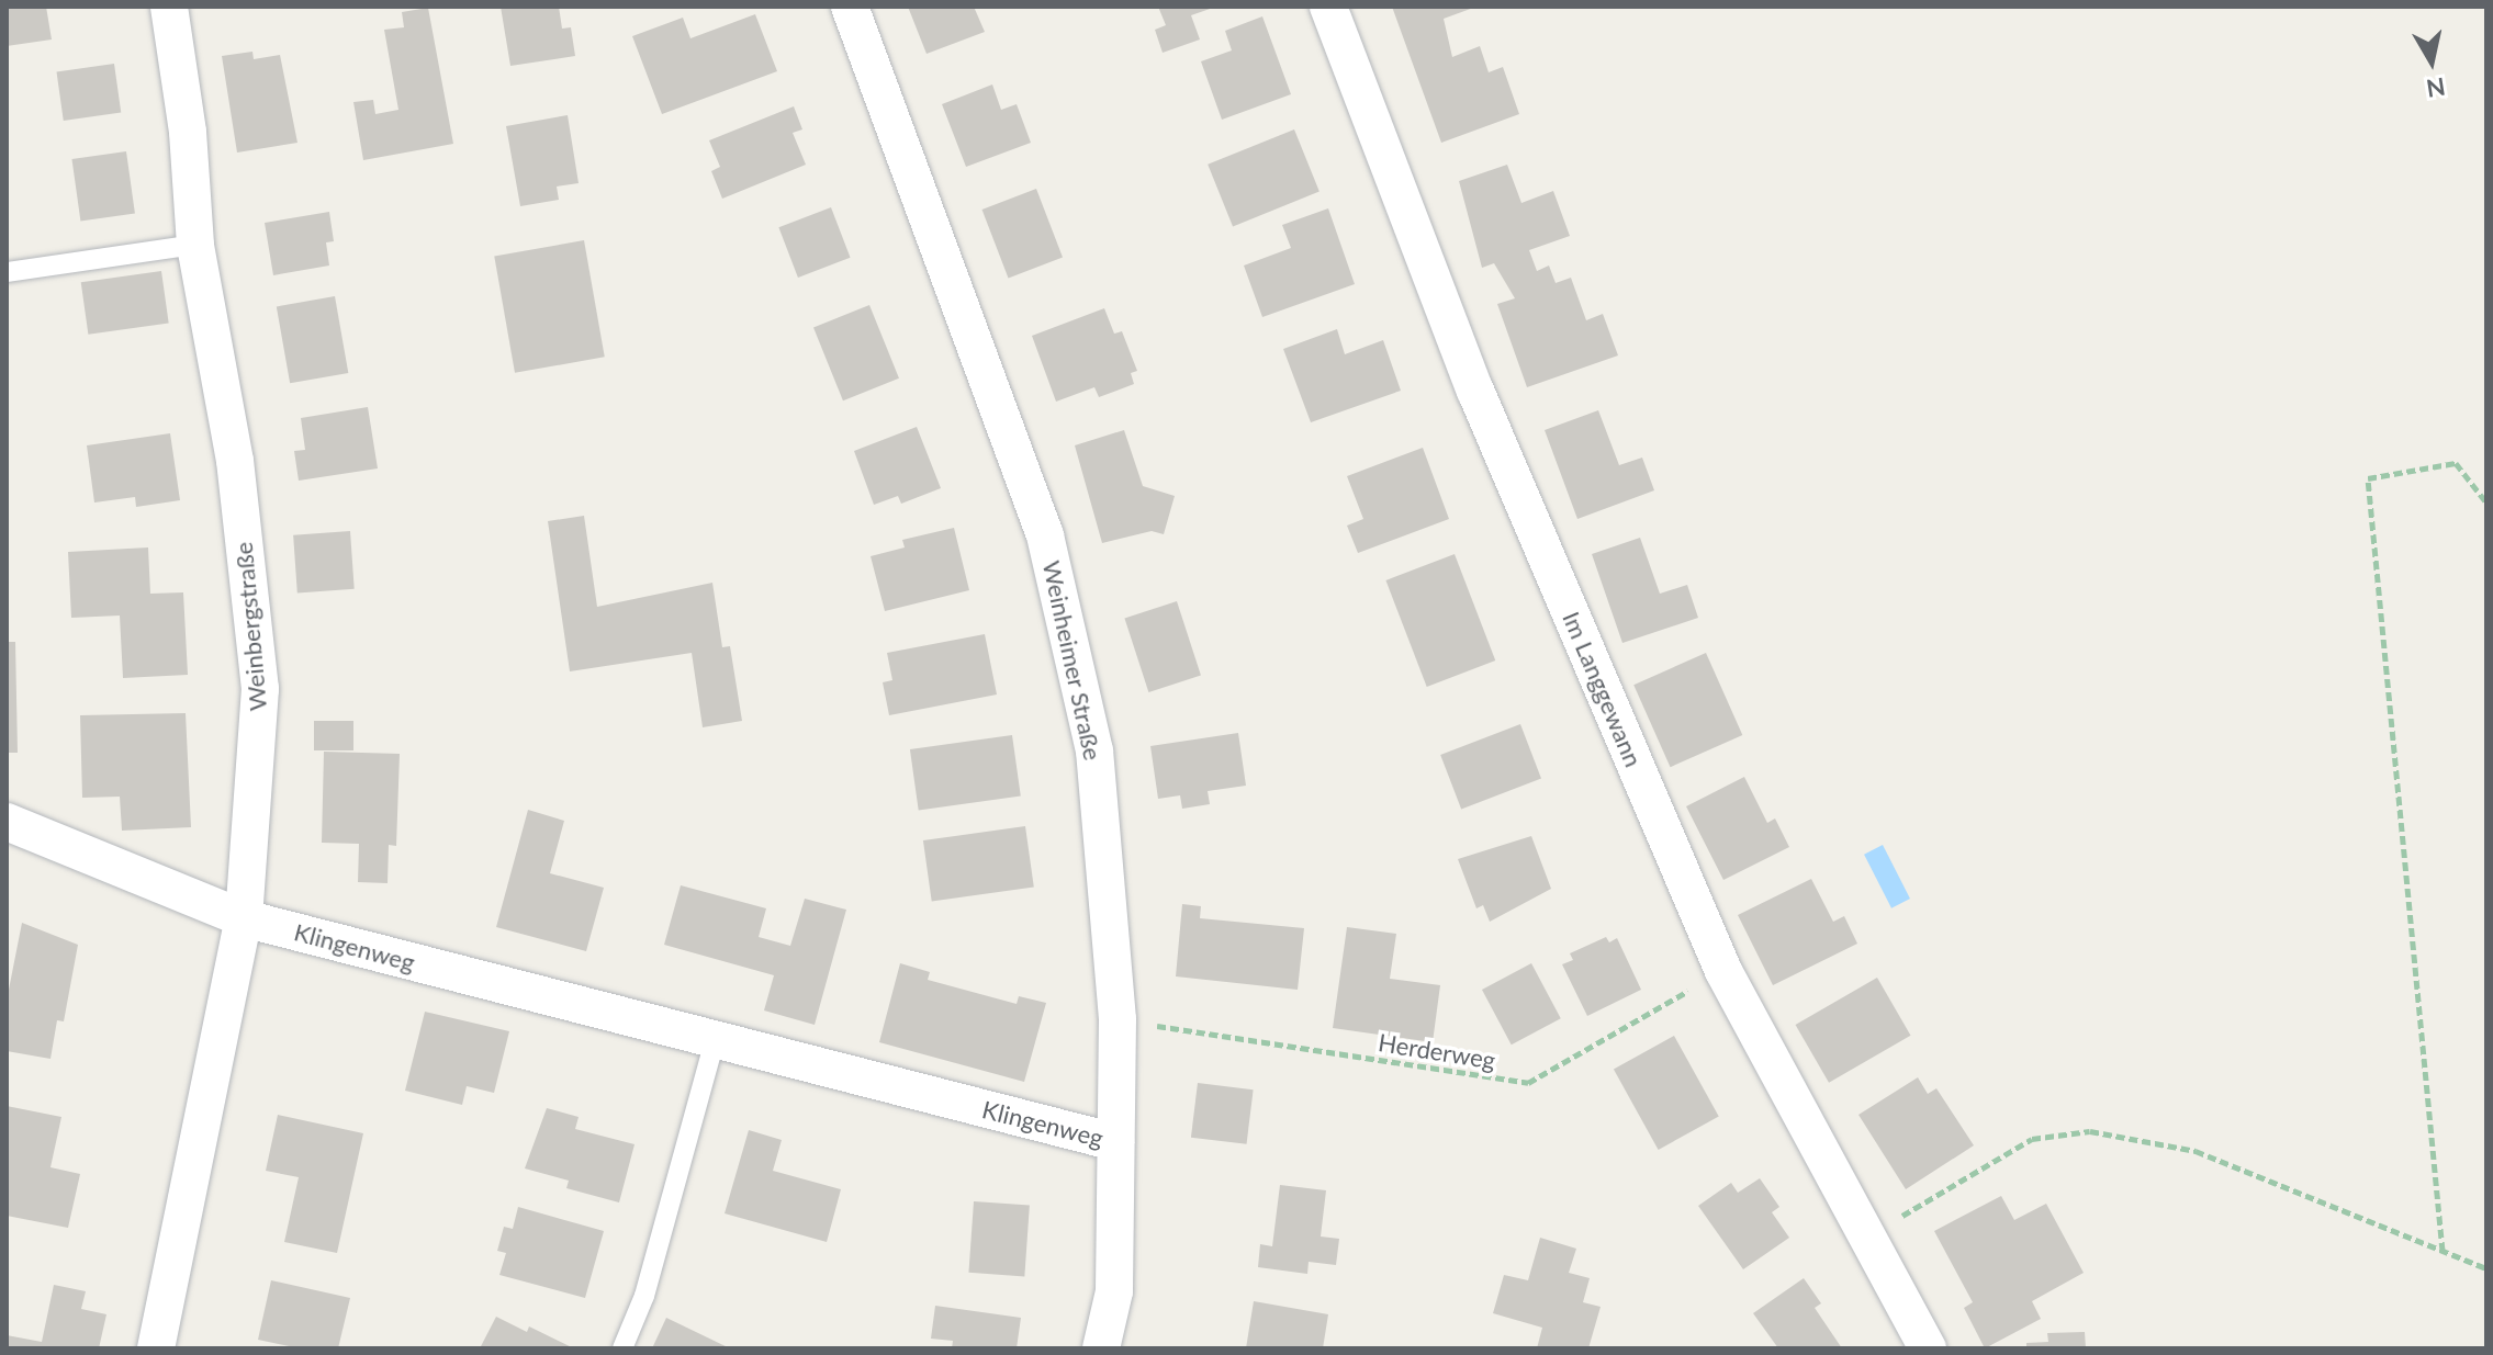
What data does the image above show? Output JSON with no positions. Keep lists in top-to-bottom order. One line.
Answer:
{"streets":{"street":["Weinbergstraße","Weinheimer Straße","Im Langgewann","Klingenweg"],"path":["Herderweg"]},"crossings":[["Weinbergstraße","Klingenweg"],["Weinheimer Straße","Klingenweg"],["Weinheimer Straße","Herderweg"],["Im Langgewann","Herderweg"]],"north":"bottom"}
